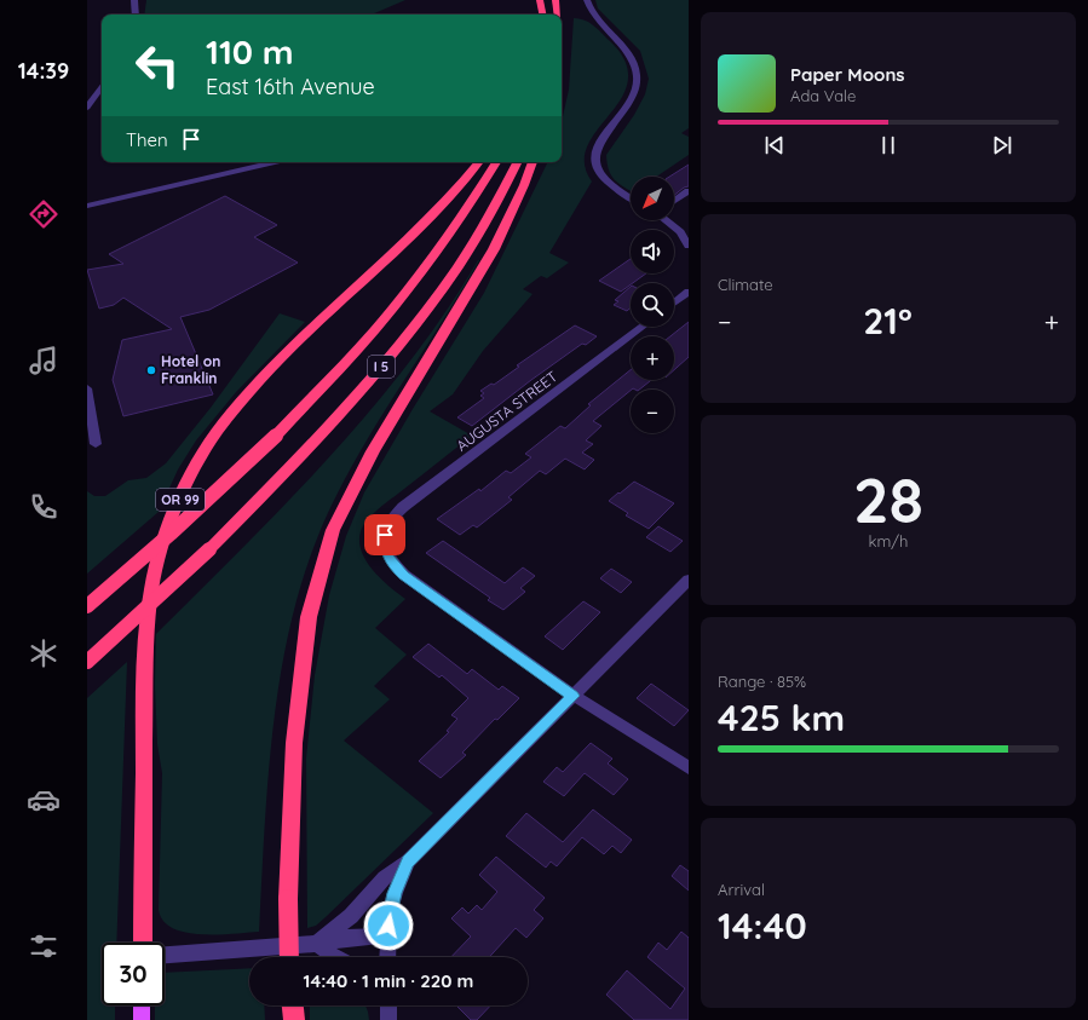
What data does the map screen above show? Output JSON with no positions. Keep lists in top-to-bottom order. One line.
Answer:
{"streets":{"highway":["I 5","OR 99"],"street":["AUGUSTA STREET"]},"places":["Hotel on Franklin"],"north":"bottom left","page":{"tabs":"14:39","turn":["110 m","East 16th Avenue"],"song":["Paper Moons","Ada Vale"],"then":"Then","map_buttons":["+","−"],"tile":["Climate",["28","km/h"],["Range · 85%","425 km"],["Arrival","14:40"]],"heat":["−","21°","+"],"limit":"30","trip":"14:40 · 1 min · 220 m"}}
